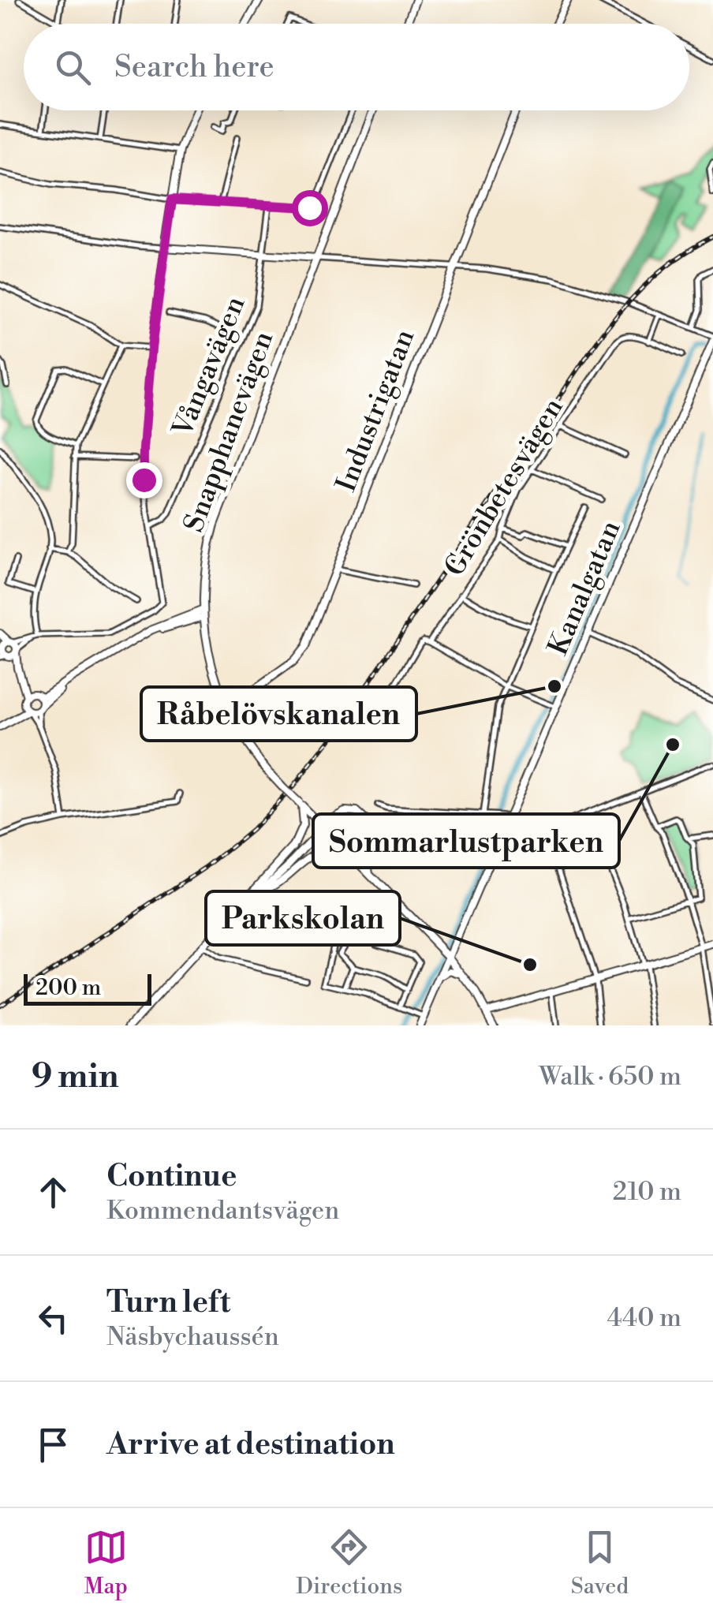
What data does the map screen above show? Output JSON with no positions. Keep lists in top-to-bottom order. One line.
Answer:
{"streets":{"street":["Vångavägen","Industrigatan","Snapphanevägen","Grönbetesvägen","Kanalgatan"]},"crossings":[["Industrigatan","Snapphanevägen"],["Snapphanevägen","Kanalgatan"]],"places":["Råbelövskanalen","Sommarlustparken","Parkskolan"],"scale_bar":"200 m","page":{"search":"Search here","scale":"200 m","heading":["9 min","Walk · 650 m"],"list":[["Continue","Kommendantsvägen","210 m"],["Turn left","Näsbychaussén","440 m"],"Arrive at destination"],"nav":["Map","Directions","Saved"]}}
